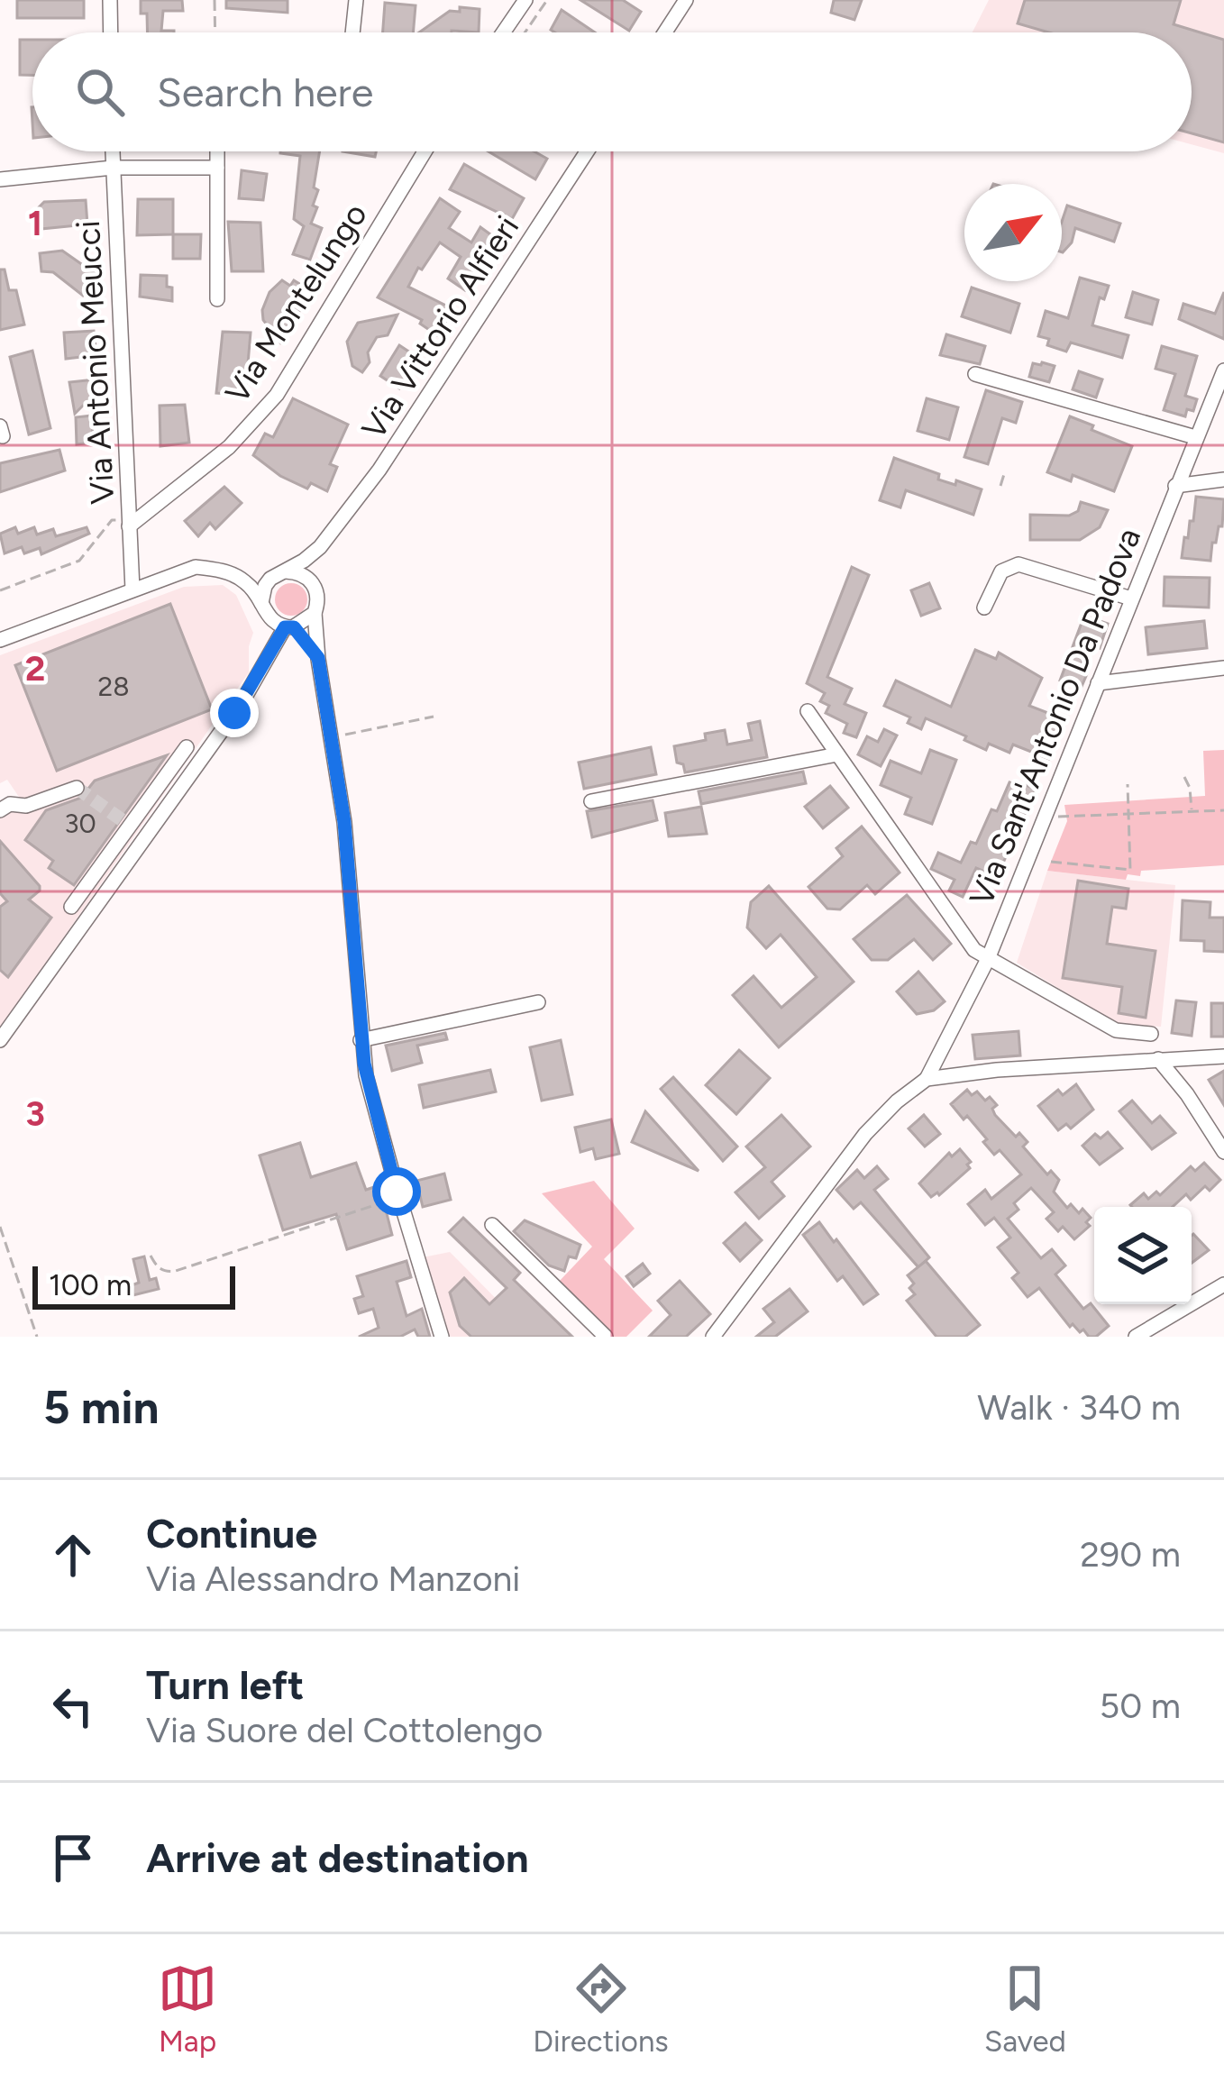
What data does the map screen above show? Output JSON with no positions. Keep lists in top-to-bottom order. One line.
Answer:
{"streets":{"street":["Via Montelungo","Via Vittorio Alfieri","Via Antonio Meucci","Via Sant'Antonio Da Padova"]},"crossings":[["Via Montelungo","Via Antonio Meucci"]],"house_numbers":["28","30"],"scale_bar":"100 m","north":"top right","page":{"search":"Search here","scale":"100 m","heading":["5 min","Walk · 340 m"],"list":[["Continue","Via Alessandro Manzoni","290 m"],["Turn left","Via Suore del Cottolengo","50 m"],"Arrive at destination"],"nav":["Map","Directions","Saved"]},"grid":{"rows":["1","2","3"]}}
